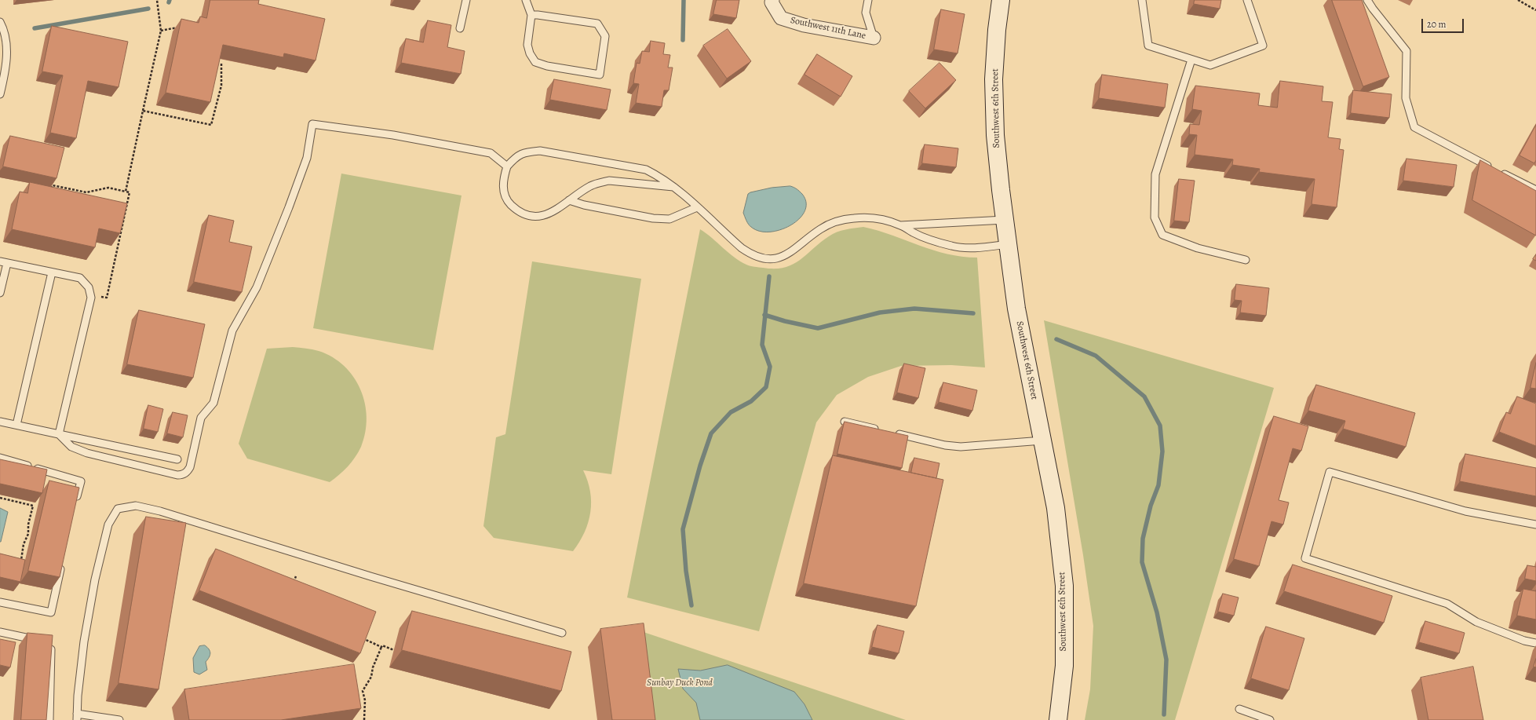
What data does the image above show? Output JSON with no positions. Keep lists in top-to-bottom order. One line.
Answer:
{"streets":{"street":["Southwest 11th Lane","Southwest 6th Street"]},"parks":["Sunbay Duck Pond"],"scale_bar":"20 m"}
